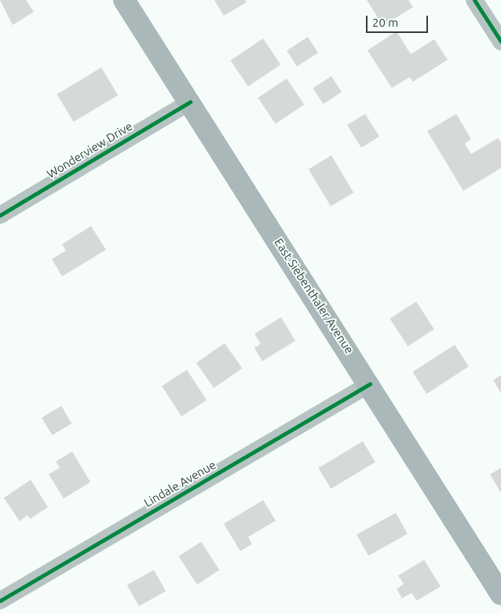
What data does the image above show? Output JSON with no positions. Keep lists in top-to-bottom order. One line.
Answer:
{"streets":{"main road":["East Siebenthaler Avenue"],"street":["Wonderview Drive","Lindale Avenue"]},"crossings":[["Wonderview Drive","East Siebenthaler Avenue"],["East Siebenthaler Avenue","Lindale Avenue"]],"scale_bar":"20 m"}
